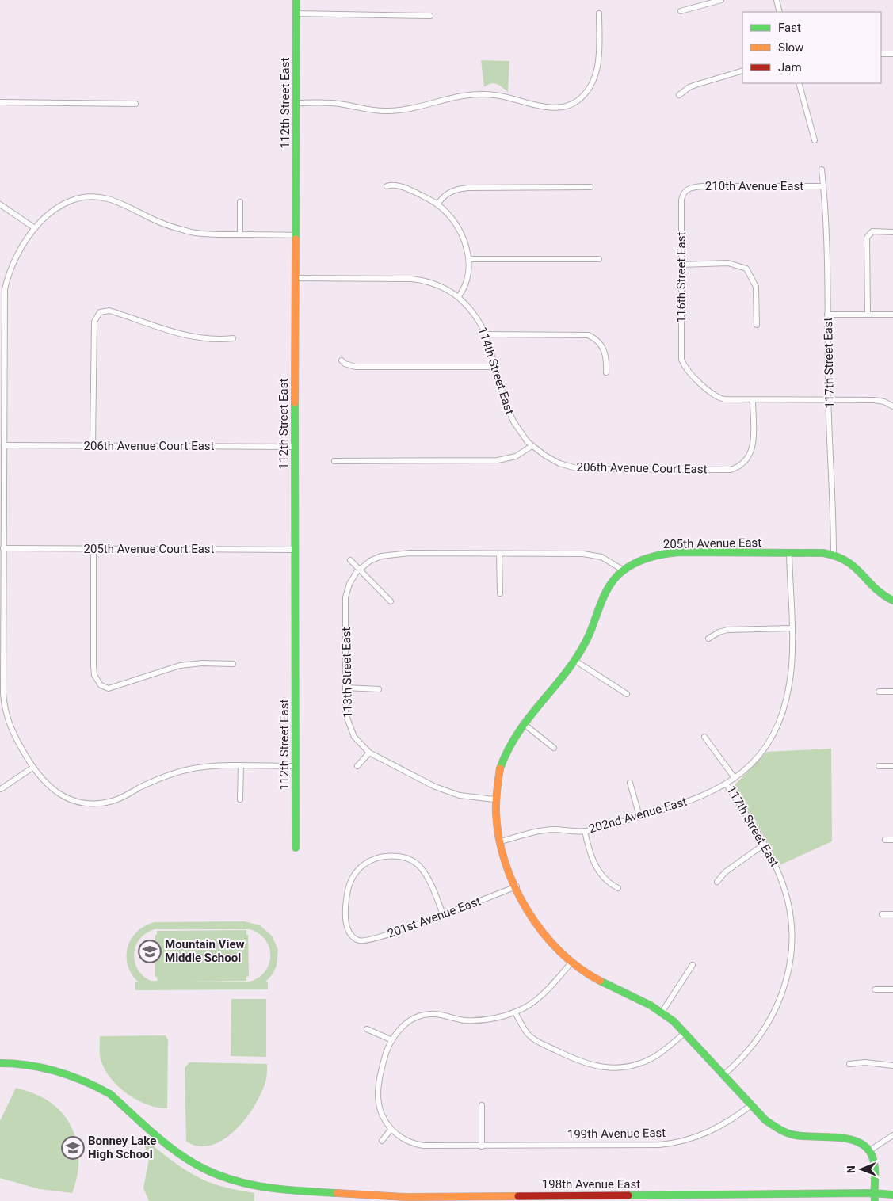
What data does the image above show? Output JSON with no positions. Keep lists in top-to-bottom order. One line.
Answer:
{"streets":{"street":["112th Street East","210th Avenue East","116th Street East","117th Street East","114th Street East","206th Avenue Court East","205th Avenue East","205th Avenue Court East","113th Street East","202nd Avenue East","201st Avenue East","199th Avenue East","198th Avenue East"]},"crossings":[["112th Street East","114th Street East"],["112th Street East","206th Avenue Court East"],["112th Street East","205th Avenue Court East"],["210th Avenue East","116th Street East"],["210th Avenue East","117th Street East"],["116th Street East","206th Avenue Court East"],["117th Street East","205th Avenue East"],["117th Street East","202nd Avenue East"],["114th Street East","206th Avenue Court East"],["205th Avenue East","202nd Avenue East"],["205th Avenue East","201st Avenue East"],["205th Avenue East","199th Avenue East"]],"places":{"school or university":["Mountain View Middle School","Bonney Lake High School"]},"legend":["Fast","Slow","Jam"],"north":"left"}
